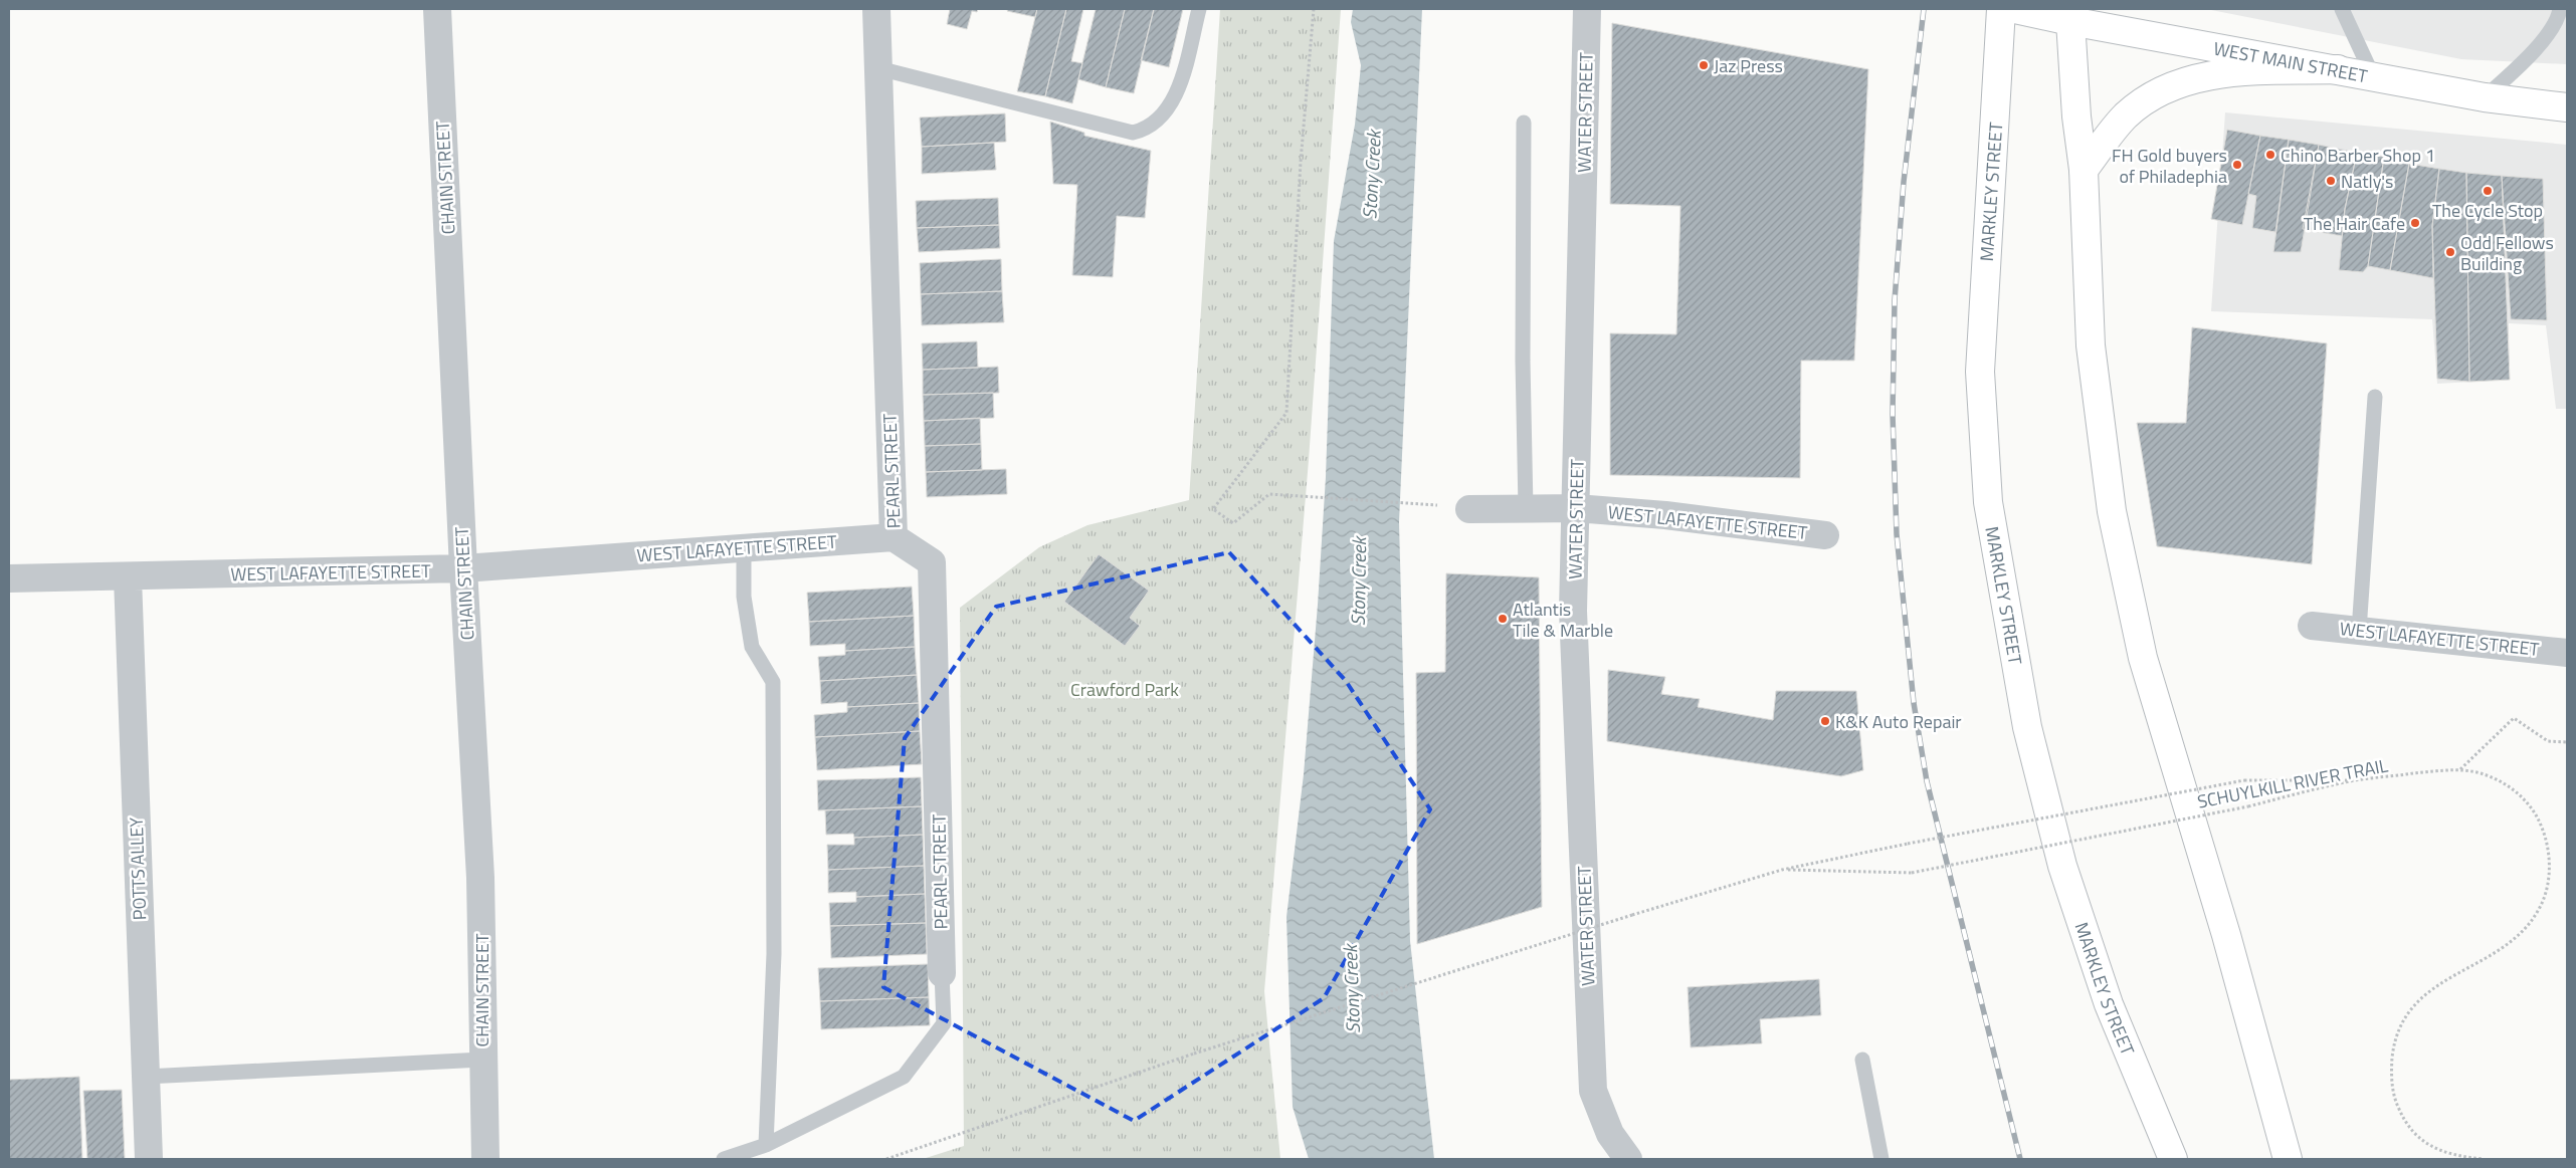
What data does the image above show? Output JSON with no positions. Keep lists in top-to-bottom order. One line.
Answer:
{"streets":{"main road":["WEST MAIN STREET","MARKLEY STREET"],"street":["WATER STREET","CHAIN STREET","PEARL STREET","WEST LAFAYETTE STREET","POTTS ALLEY"],"path":["SCHUYLKILL RIVER TRAIL"]},"crossings":[["WATER STREET","WEST LAFAYETTE STREET"],["CHAIN STREET","WEST LAFAYETTE STREET"],["PEARL STREET","WEST LAFAYETTE STREET"],["WEST LAFAYETTE STREET","POTTS ALLEY"]],"water":["Stony Creek"],"parks":["Crawford Park"],"places":["Jaz Press","Chino Barber Shop 1","FH Gold buyers of Philadephia","Natly's","The Cycle Stop","The Hair Cafe","Odd Fellows Building","Atlantis Tile & Marble","K&K Auto Repair"]}
